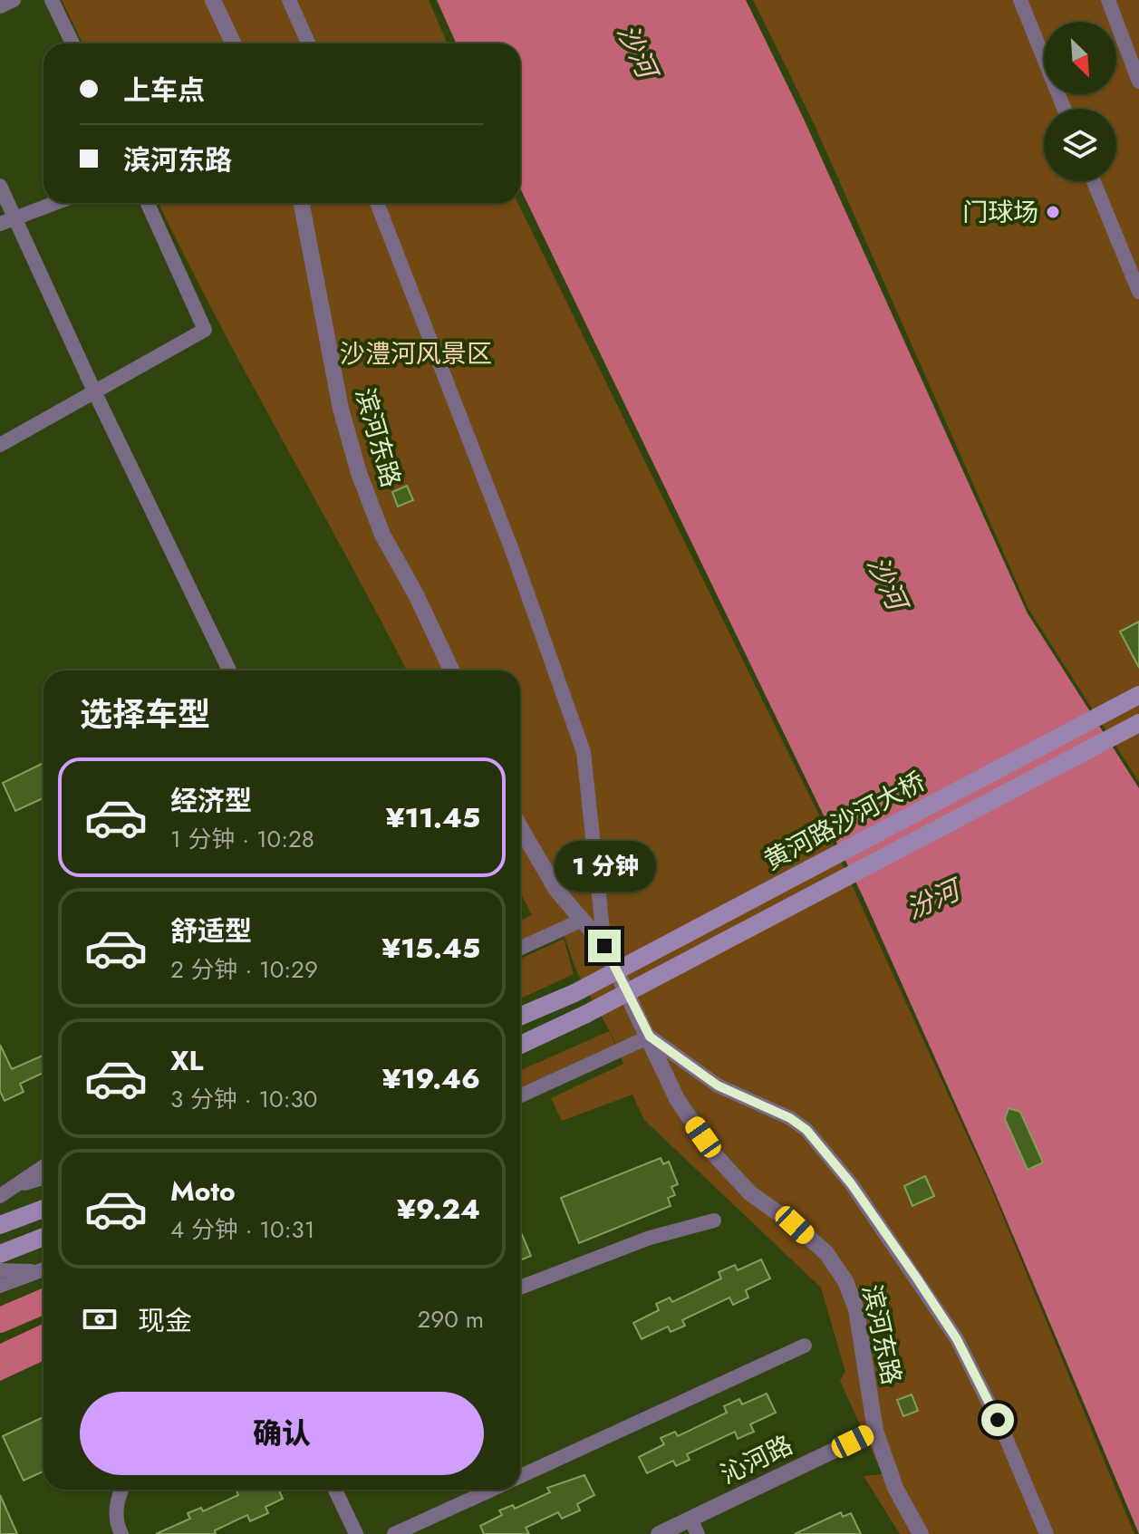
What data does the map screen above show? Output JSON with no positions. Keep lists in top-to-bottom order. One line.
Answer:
{"streets":{"main road":["黄河路沙河大桥"],"street":["滨河东路","沁河路"]},"crossings":[["滨河东路","沁河路"]],"water":["沙河","汾河"],"parks":["沙澧河风景区"],"places":["门球场"],"north":"bottom right","page":{"banner":["上车点","滨河东路"],"heading":"选择车型","list":[{"name":"经济型","note":"1 分钟 · 10:28","value":"¥11.45"},{"name":"舒适型","note":"2 分钟 · 10:29","value":"¥15.45"},{"name":"XL","note":"3 分钟 · 10:30","value":"¥19.46"},{"name":"Moto","note":"4 分钟 · 10:31","value":"¥9.24"}],"bubble":"1 分钟","pay":["现金","290 m"],"buttons":"确认"}}
